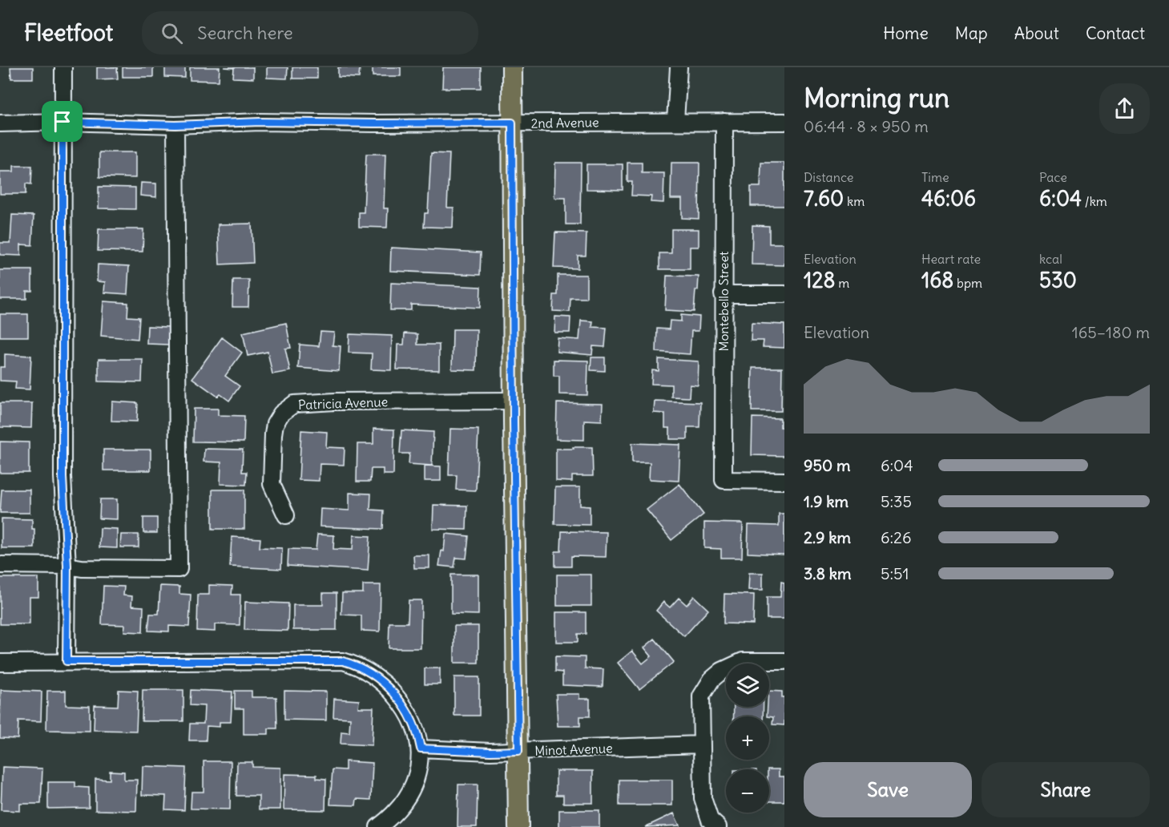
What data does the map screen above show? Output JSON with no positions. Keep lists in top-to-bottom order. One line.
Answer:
{"streets":{"street":["2nd Avenue","Montebello Street","Patricia Avenue","Minot Avenue"]},"crossings":[["2nd Avenue","Montebello Street"]],"page":{"header":"Fleetfoot","search":"Search here","nav":["Home","Map","About","Contact"],"heading":["Morning run","06:44 · 8 × 950 m"],"stats":[["Distance","7.60 km"],["Time","46:06"],["Pace","6:04 /km"],["Elevation","128 m"],["Heart rate","168 bpm"],["kcal","530"]],"chart":["Elevation","165–180 m"],"list":[{"name":"950 m","note":"6:04"},{"name":"1.9 km","note":"5:35"},{"name":"2.9 km","note":"6:26"},{"name":"3.8 km","note":"5:51"}],"map_buttons":["+","−"],"buttons":["Save","Share"]}}
